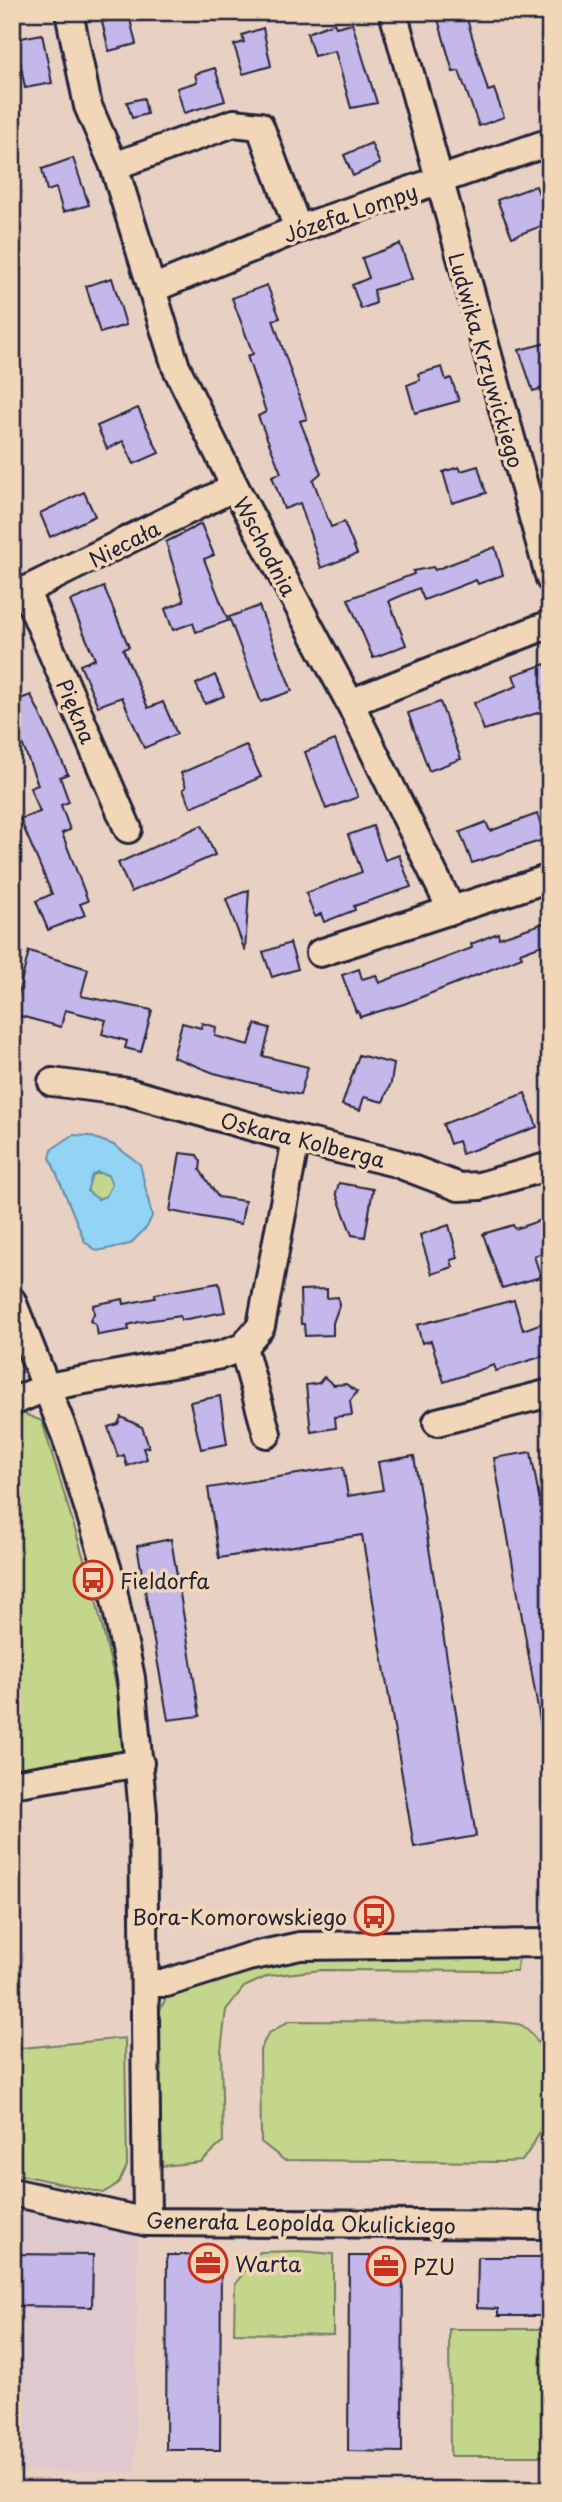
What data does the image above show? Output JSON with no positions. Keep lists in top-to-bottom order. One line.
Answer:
{"streets":{"street":["Józefa Lompy","Ludwika Krzywickiego","Niecała","Wschodnia","Piękna","Oskara Kolberga","Generała Leopolda Okulickiego"]},"crossings":[["Józefa Lompy","Ludwika Krzywickiego"],["Józefa Lompy","Wschodnia"],["Niecała","Wschodnia"],["Niecała","Piękna"]],"places":{"bus stop":["Fieldorfa","Bora-Komorowskiego"],"office":["Warta","PZU"]}}
